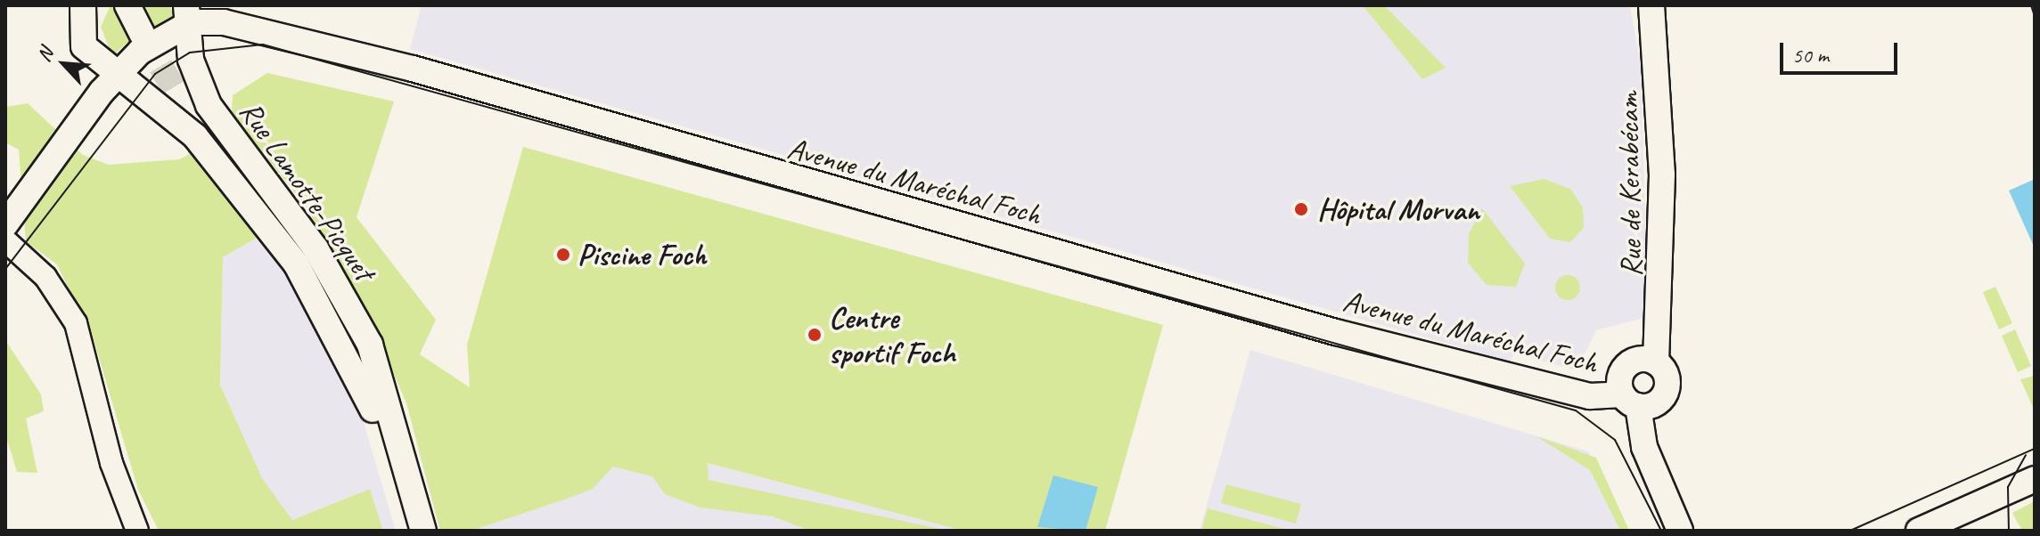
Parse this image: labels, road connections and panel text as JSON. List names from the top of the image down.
{
  "streets": {
    "main road": ["Avenue du Maréchal Foch", "Rue de Kerabécam", "Rue Lamotte-Picquet"]
  },
  "crossings": [
    ["Avenue du Maréchal Foch", "Rue de Kerabécam"],
    ["Avenue du Maréchal Foch", "Rue Lamotte-Picquet"]
  ],
  "places": ["Hôpital Morvan", "Piscine Foch", "Centre sportif Foch"],
  "scale_bar": "50 m",
  "north": "top left"
}
